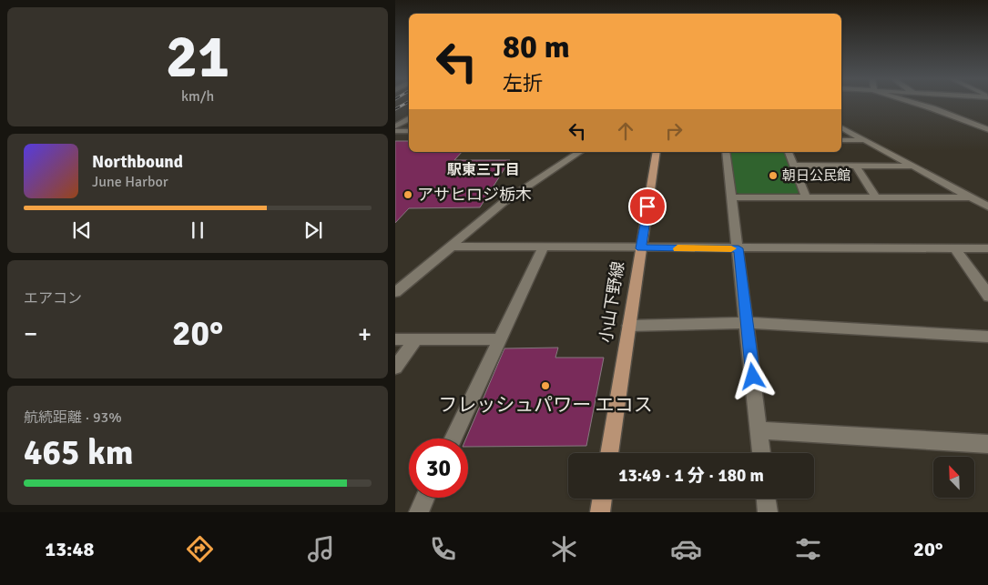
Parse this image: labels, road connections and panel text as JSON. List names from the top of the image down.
{
  "streets": {
    "main road": ["小山下野線"]
  },
  "districts": ["駅東三丁目"],
  "places": ["朝日公民館", "アサヒロジ栃木", "フレッシュパワー エコス"],
  "north": "top left",
  "page": {
    "tile": [
      ["21", "km/h"],
      "エアコン",
      ["航続距離 · 93%", "465 km"]
    ],
    "turn": ["80 m", "左折"],
    "song": ["Northbound", "June Harbor"],
    "heat": ["−", "20°", "+"],
    "limit": "30",
    "trip": "13:49 · 1 分 · 180 m",
    "tabs": ["13:48", "20°"]
  }
}
